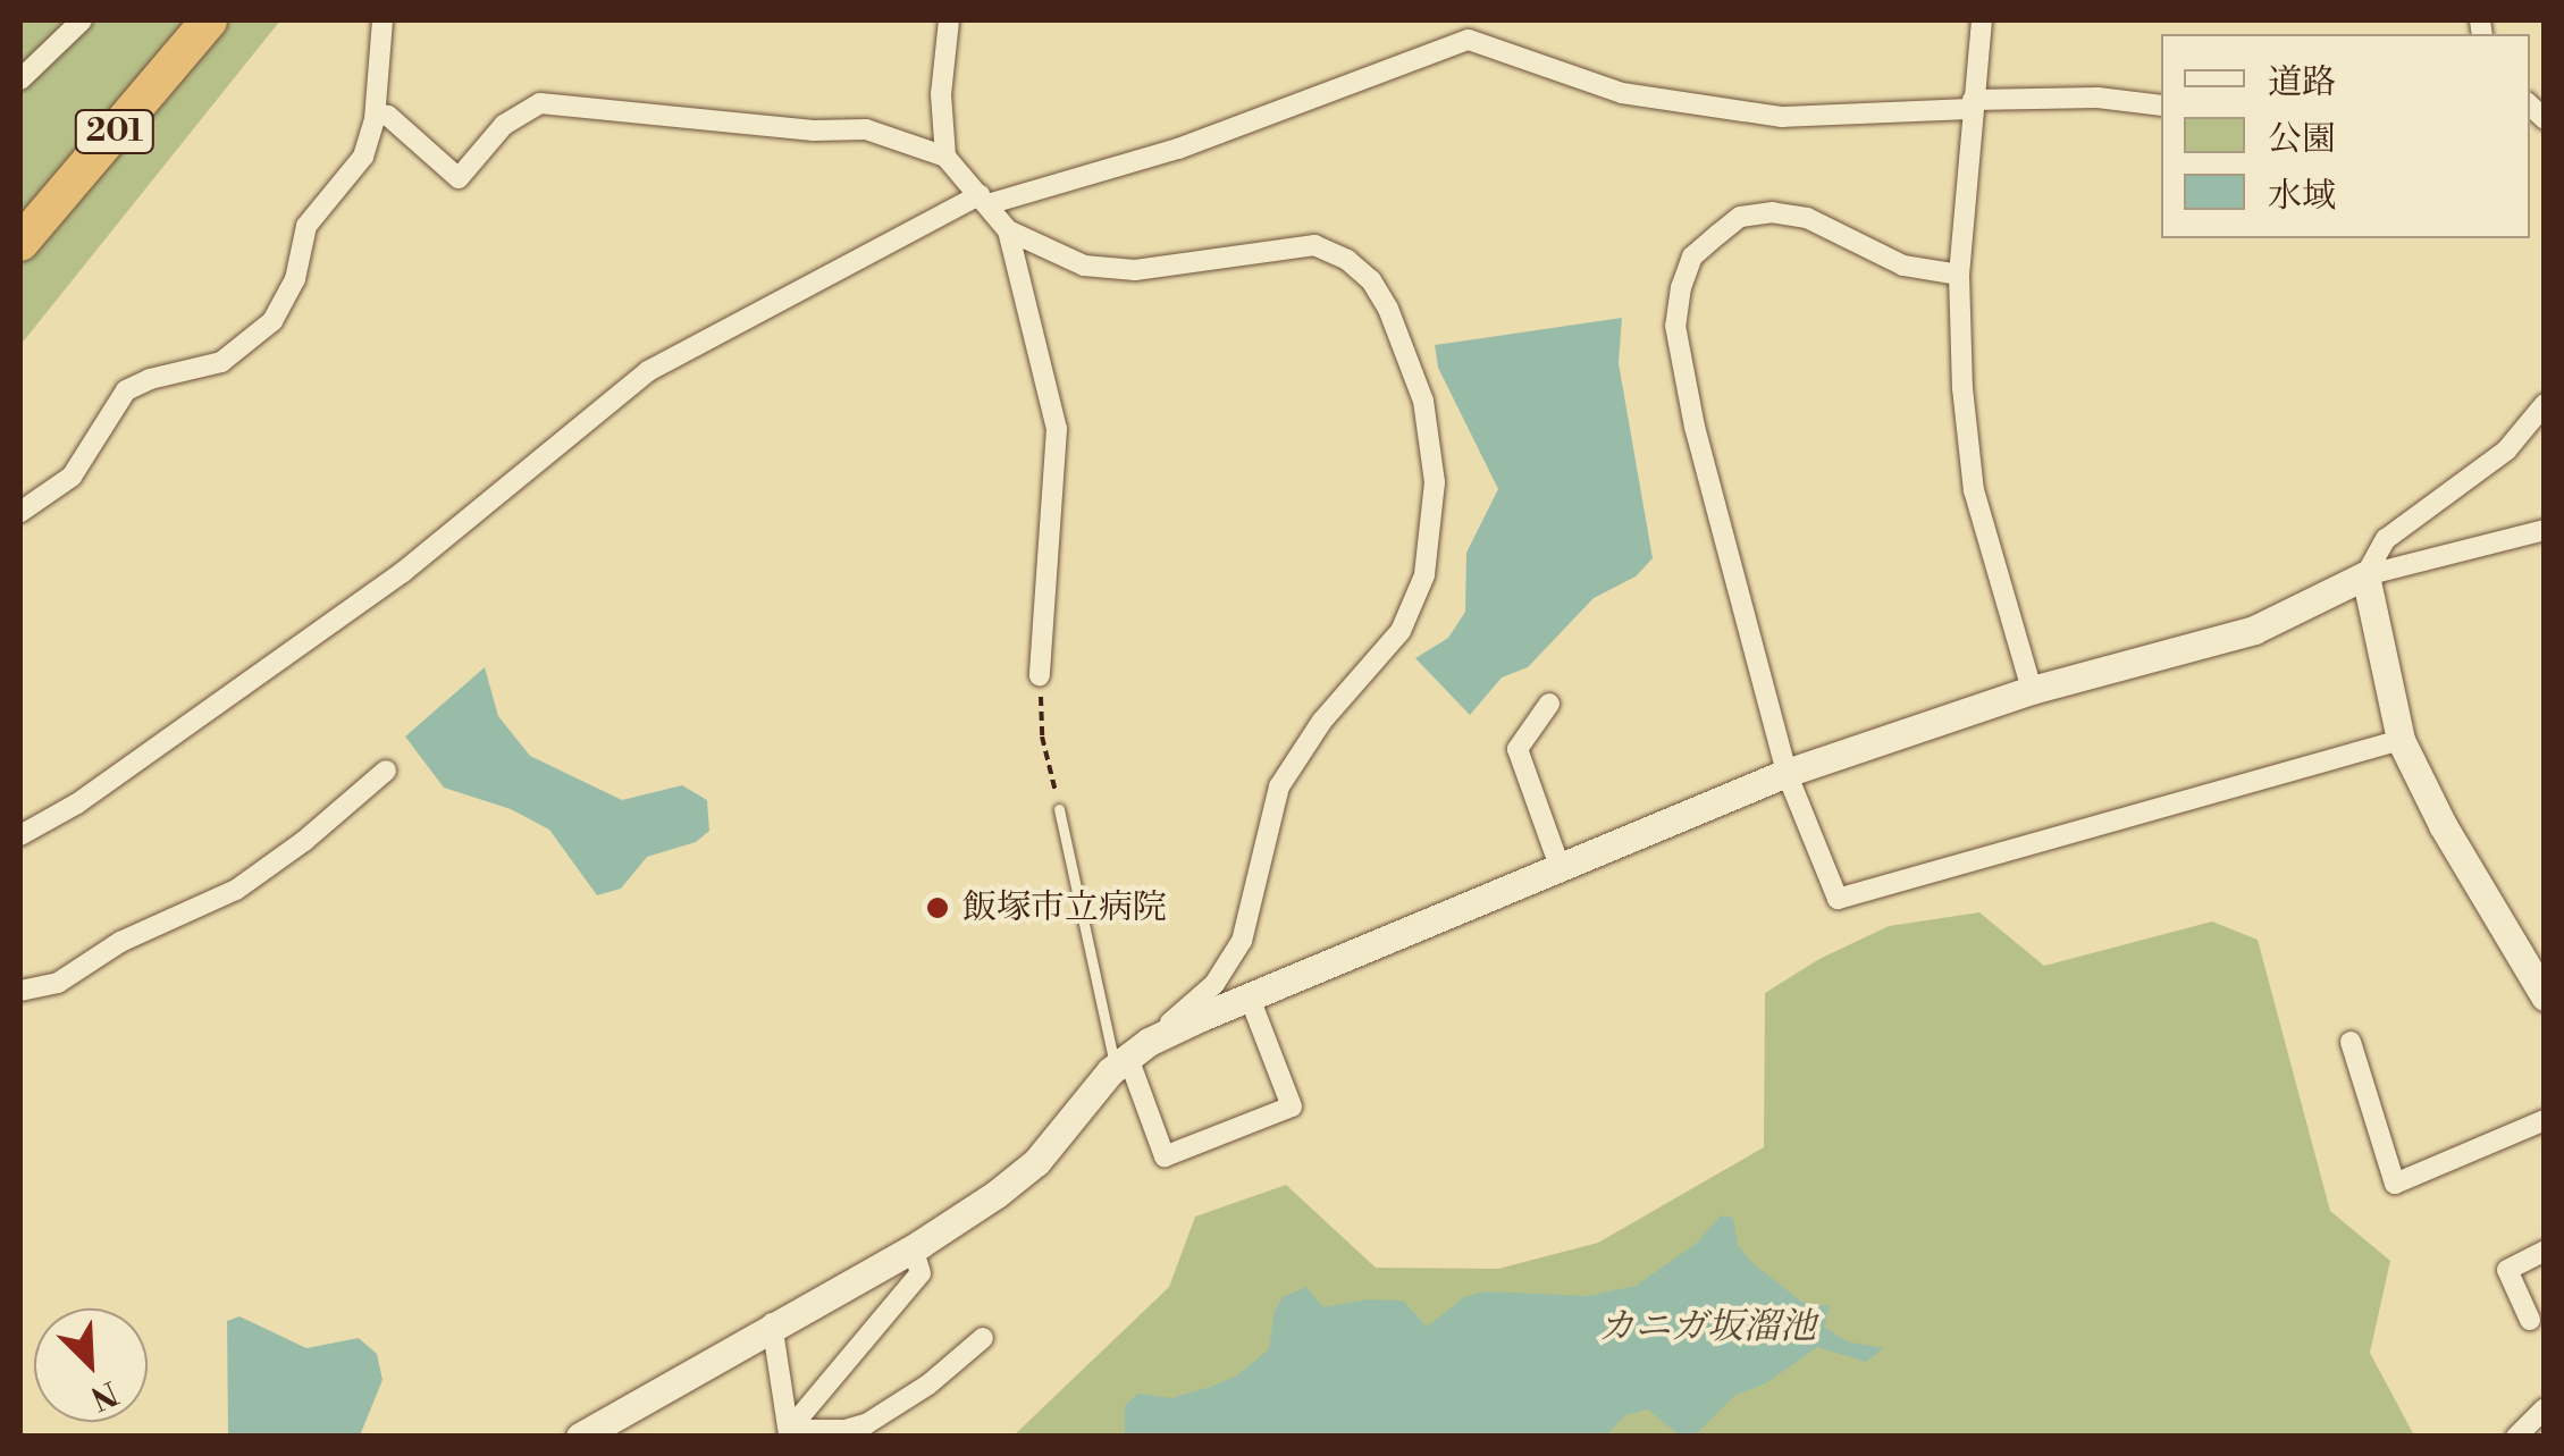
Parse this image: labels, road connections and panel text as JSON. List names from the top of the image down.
{
  "streets": {
    "highway": ["201"]
  },
  "water": ["カニガ坂溜池"],
  "places": ["飯塚市立病院"],
  "legend": ["道路", "公園", "水域"],
  "north": "bottom right"
}
